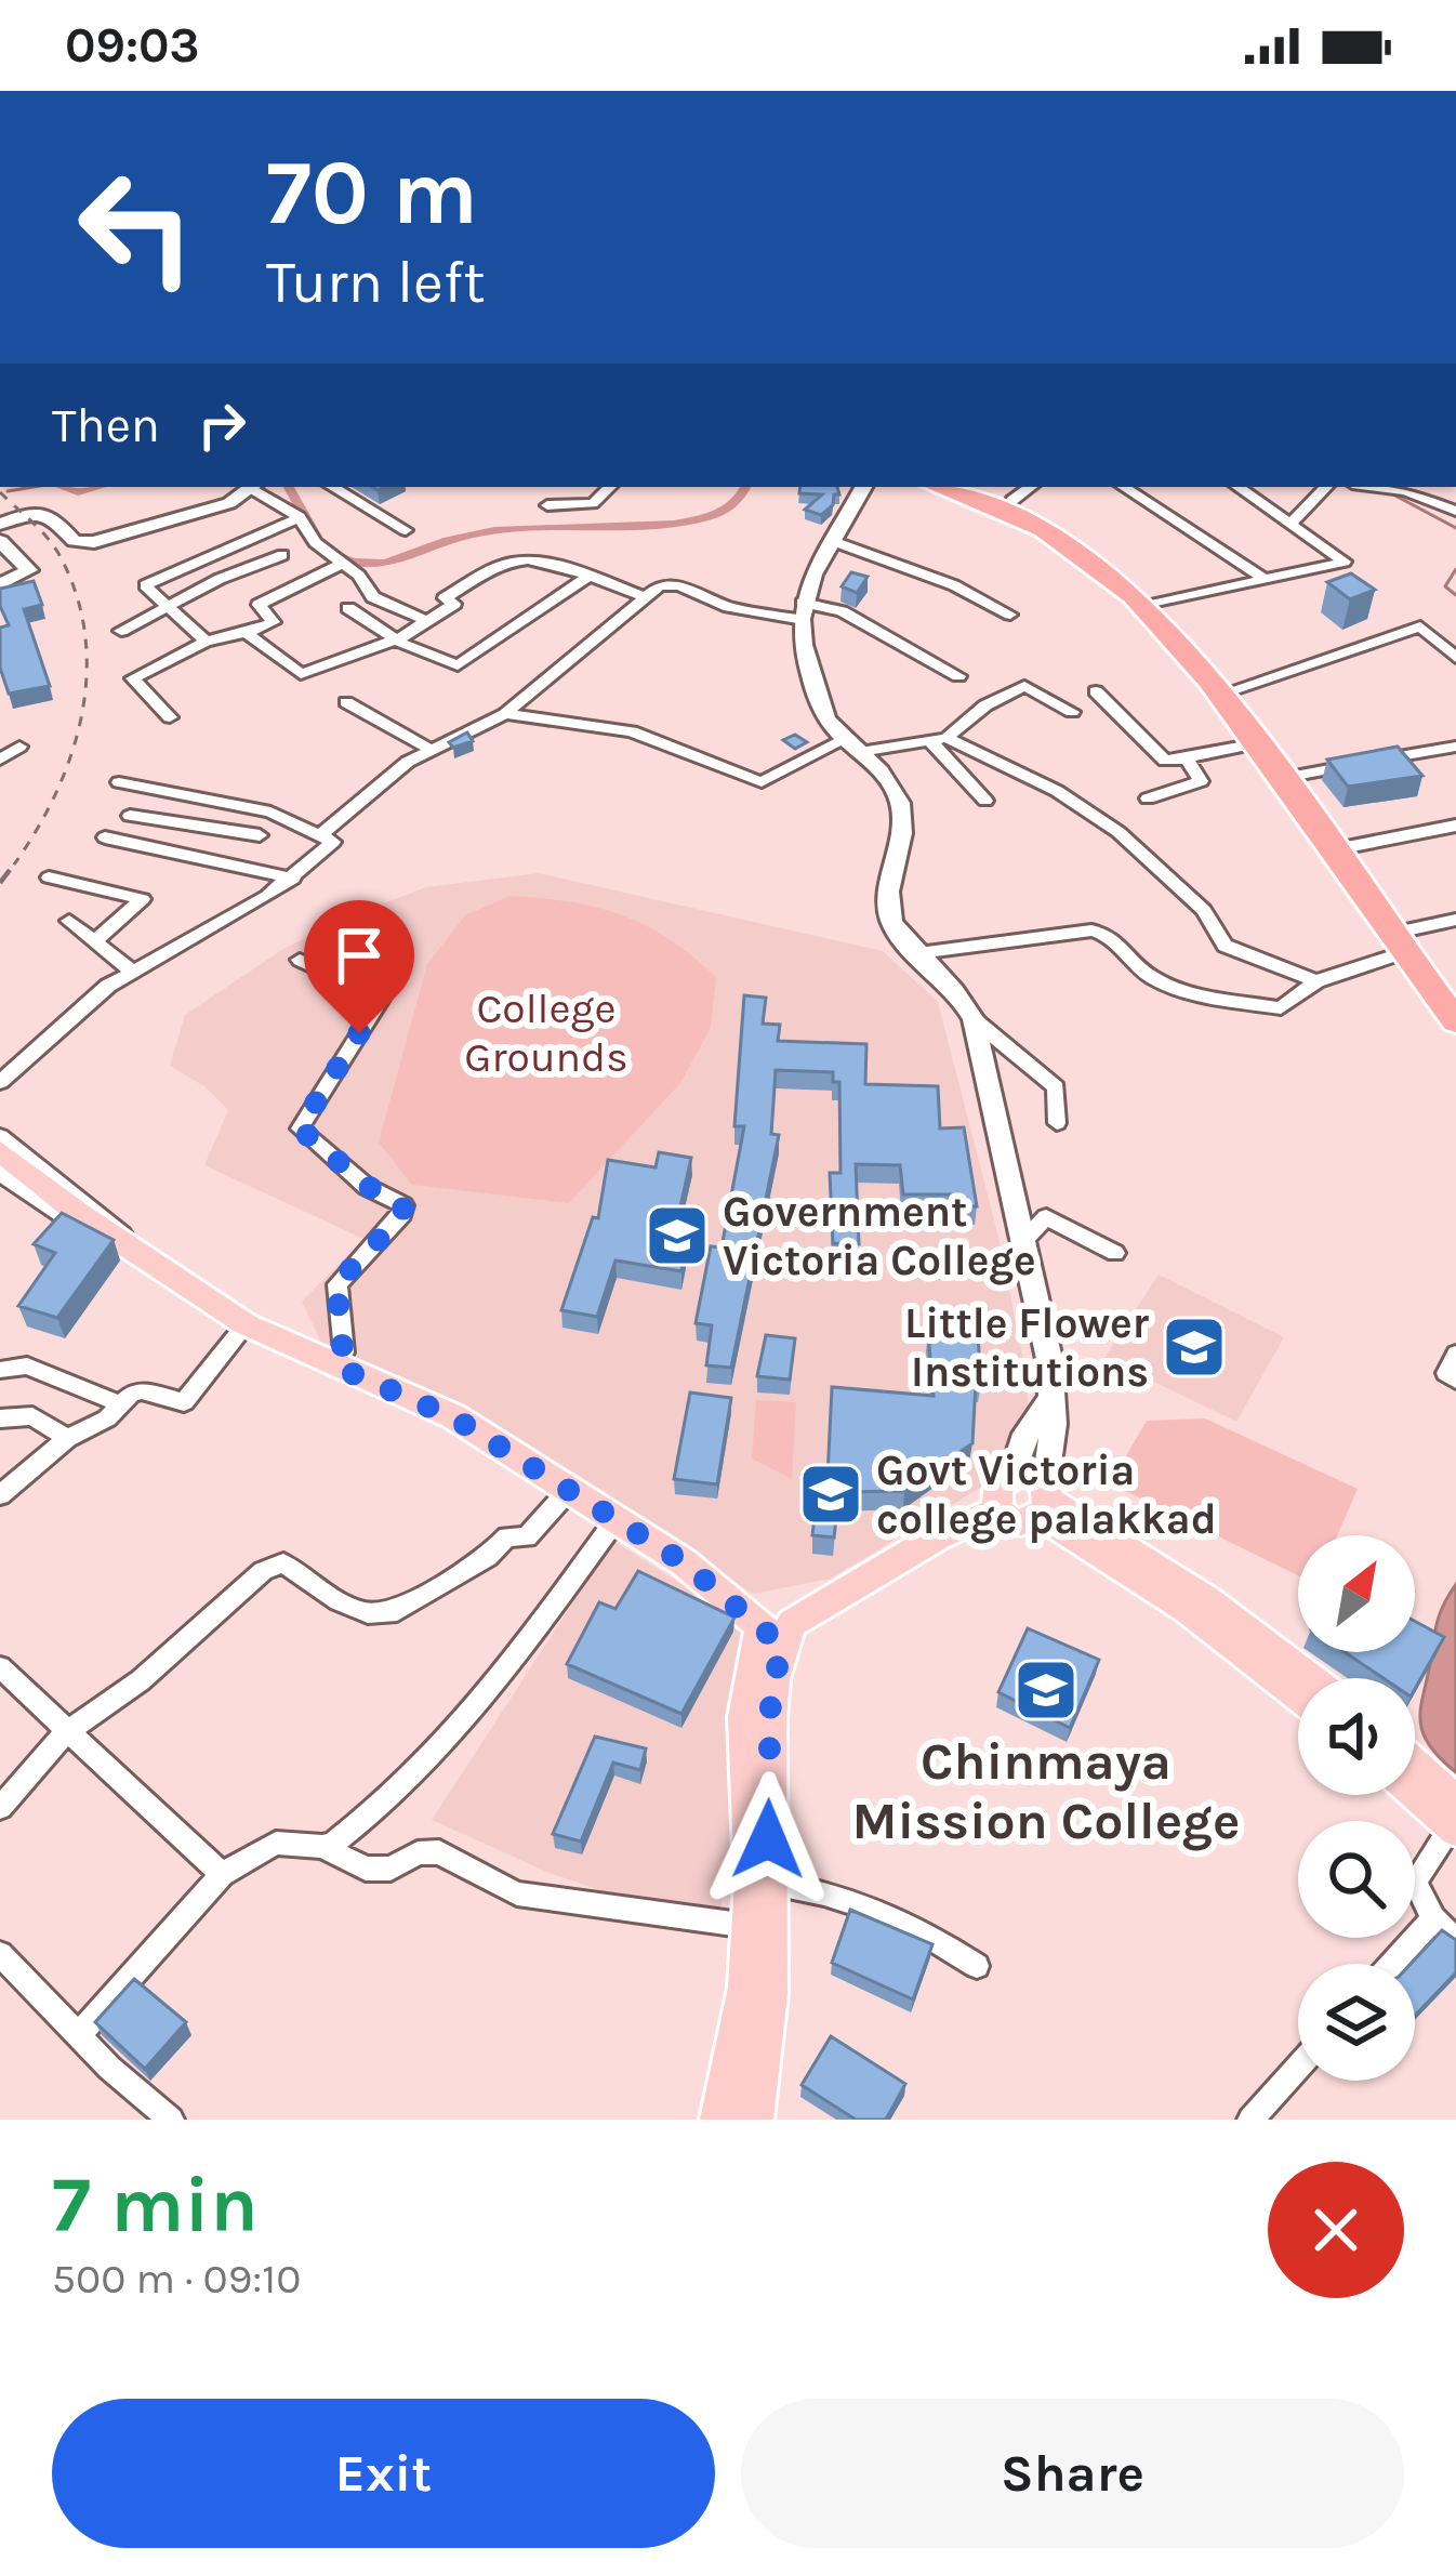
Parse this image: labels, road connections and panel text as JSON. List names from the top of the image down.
{
  "parks": ["College Grounds"],
  "places": {
    "school or university": [
      "Government Victoria College",
      "Little Flower Institutions",
      "Govt Victoria college palakkad",
      "Chinmaya Mission College"
    ]
  },
  "north": "top right",
  "page": {
    "status": "09:03",
    "turn": ["70 m", "Turn left"],
    "then": "Then",
    "heading": ["7 min", "500 m · 09:10"],
    "buttons": ["Exit", "Share"]
  }
}
